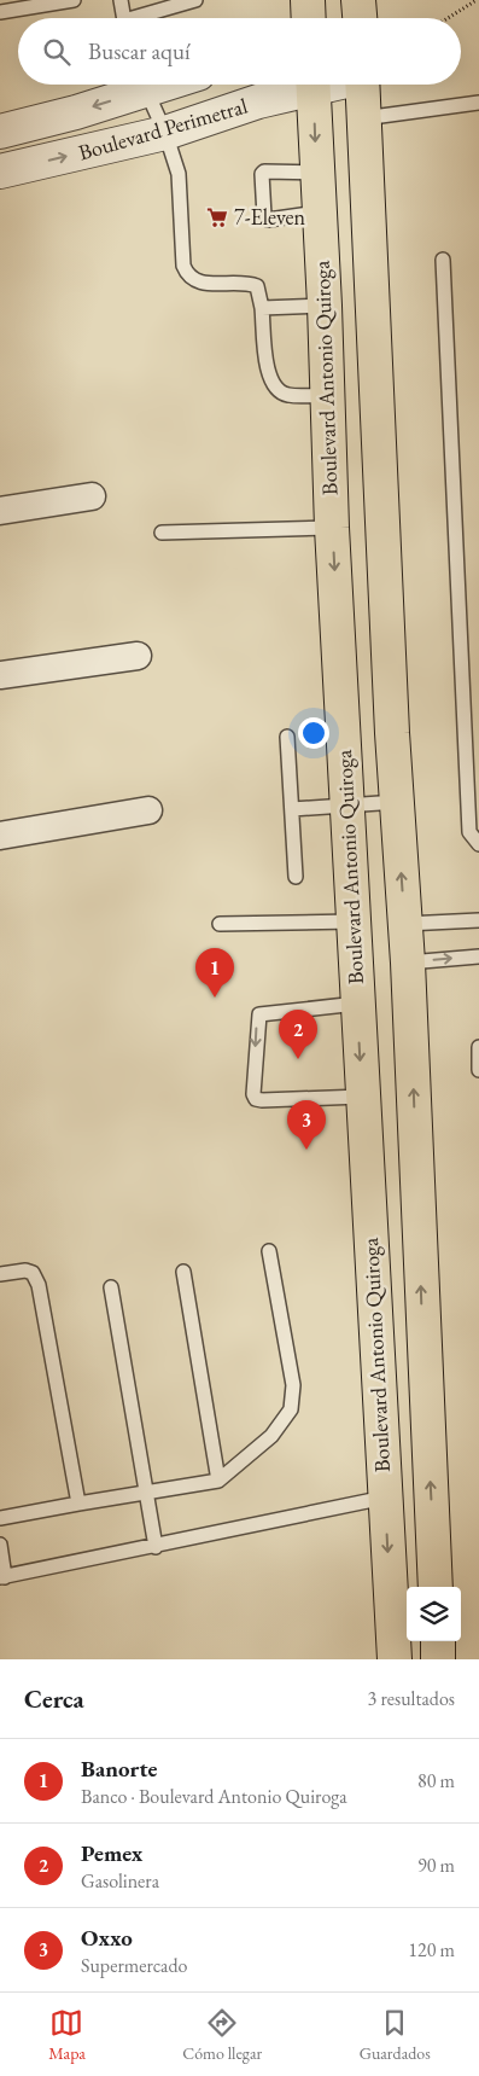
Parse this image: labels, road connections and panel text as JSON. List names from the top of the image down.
{
  "streets": {
    "main road": ["Boulevard Antonio Quiroga"],
    "street": ["Boulevard Perimetral"]
  },
  "places": {
    "supermarket": ["7-Eleven"]
  },
  "page": {
    "search": "Buscar aquí",
    "pins": ["1", "2", "3"],
    "heading": ["Cerca", "3 resultados"],
    "list": [
      {
        "mark": "1",
        "name": "Banorte",
        "note": "Banco · Boulevard Antonio Quiroga",
        "value": "80 m"
      },
      {
        "mark": "2",
        "name": "Pemex",
        "note": "Gasolinera",
        "value": "90 m"
      },
      {
        "mark": "3",
        "name": "Oxxo",
        "note": "Supermercado",
        "value": "120 m"
      }
    ],
    "nav": ["Mapa", "Cómo llegar", "Guardados"]
  }
}
